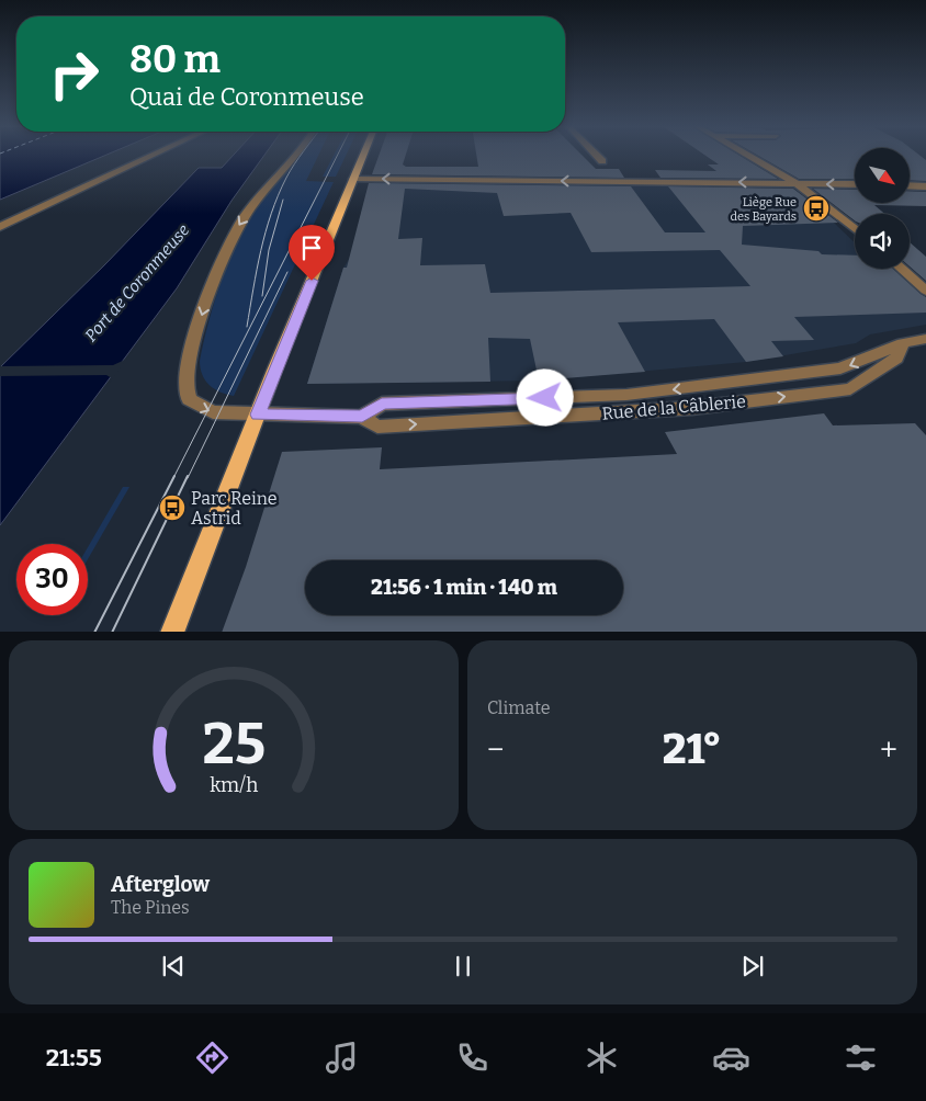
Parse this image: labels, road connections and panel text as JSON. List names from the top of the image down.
{
  "streets": {
    "street": ["Rue de la Câblerie"]
  },
  "water": ["Port de Coronmeuse"],
  "places": {
    "bus stop": ["Liège Rue des Bayards", "Parc Reine Astrid"]
  },
  "north": "bottom right",
  "page": {
    "turn": ["80 m", "Quai de Coronmeuse"],
    "limit": "30",
    "trip": "21:56 · 1 min · 140 m",
    "tile": "Climate",
    "heat": ["−", "21°", "+"],
    "song": ["Afterglow", "The Pines"],
    "tabs": "21:55",
    "gauge": ["25", "km/h"]
  }
}
